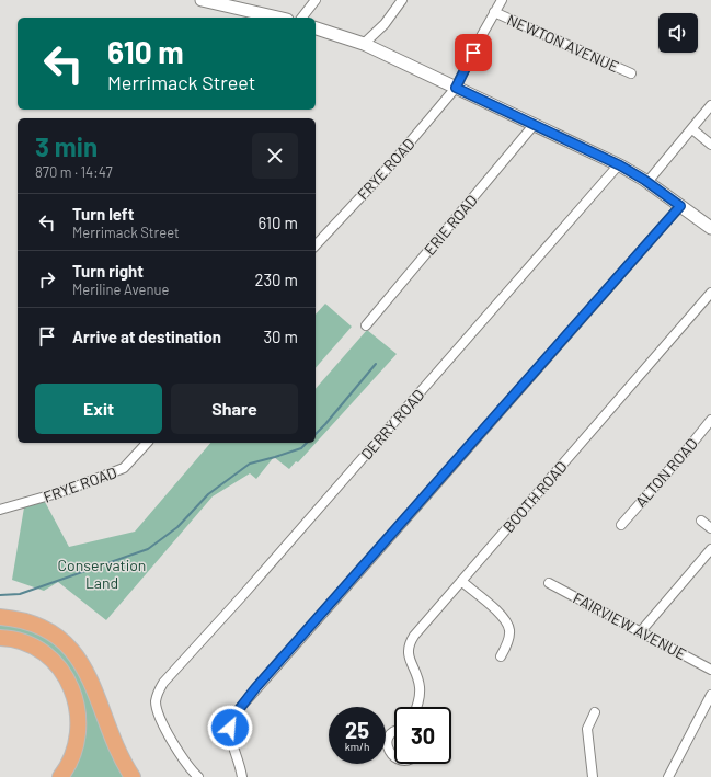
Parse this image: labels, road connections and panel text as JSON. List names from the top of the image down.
{
  "streets": {
    "street": [
      "NEWTON AVENUE",
      "FRYE ROAD",
      "ERIE ROAD",
      "DERRY ROAD",
      "ALTON ROAD",
      "BOOTH ROAD",
      "FAIRVIEW AVENUE"
    ]
  },
  "crossings": [
    ["NEWTON AVENUE", "FRYE ROAD"]
  ],
  "parks": ["Conservation Land"],
  "page": {
    "turn": ["610 m", "Merrimack Street"],
    "heading": ["3 min", "870 m · 14:47"],
    "list": [
      {
        "name": "Turn left",
        "note": "Merrimack Street",
        "value": "610 m"
      },
      {
        "name": "Turn right",
        "note": "Meriline Avenue",
        "value": "230 m"
      },
      {
        "name": "Arrive at destination",
        "value": "30 m"
      }
    ],
    "buttons": ["Exit", "Share"],
    "speed": "25 km/h",
    "limit": "30"
  }
}
